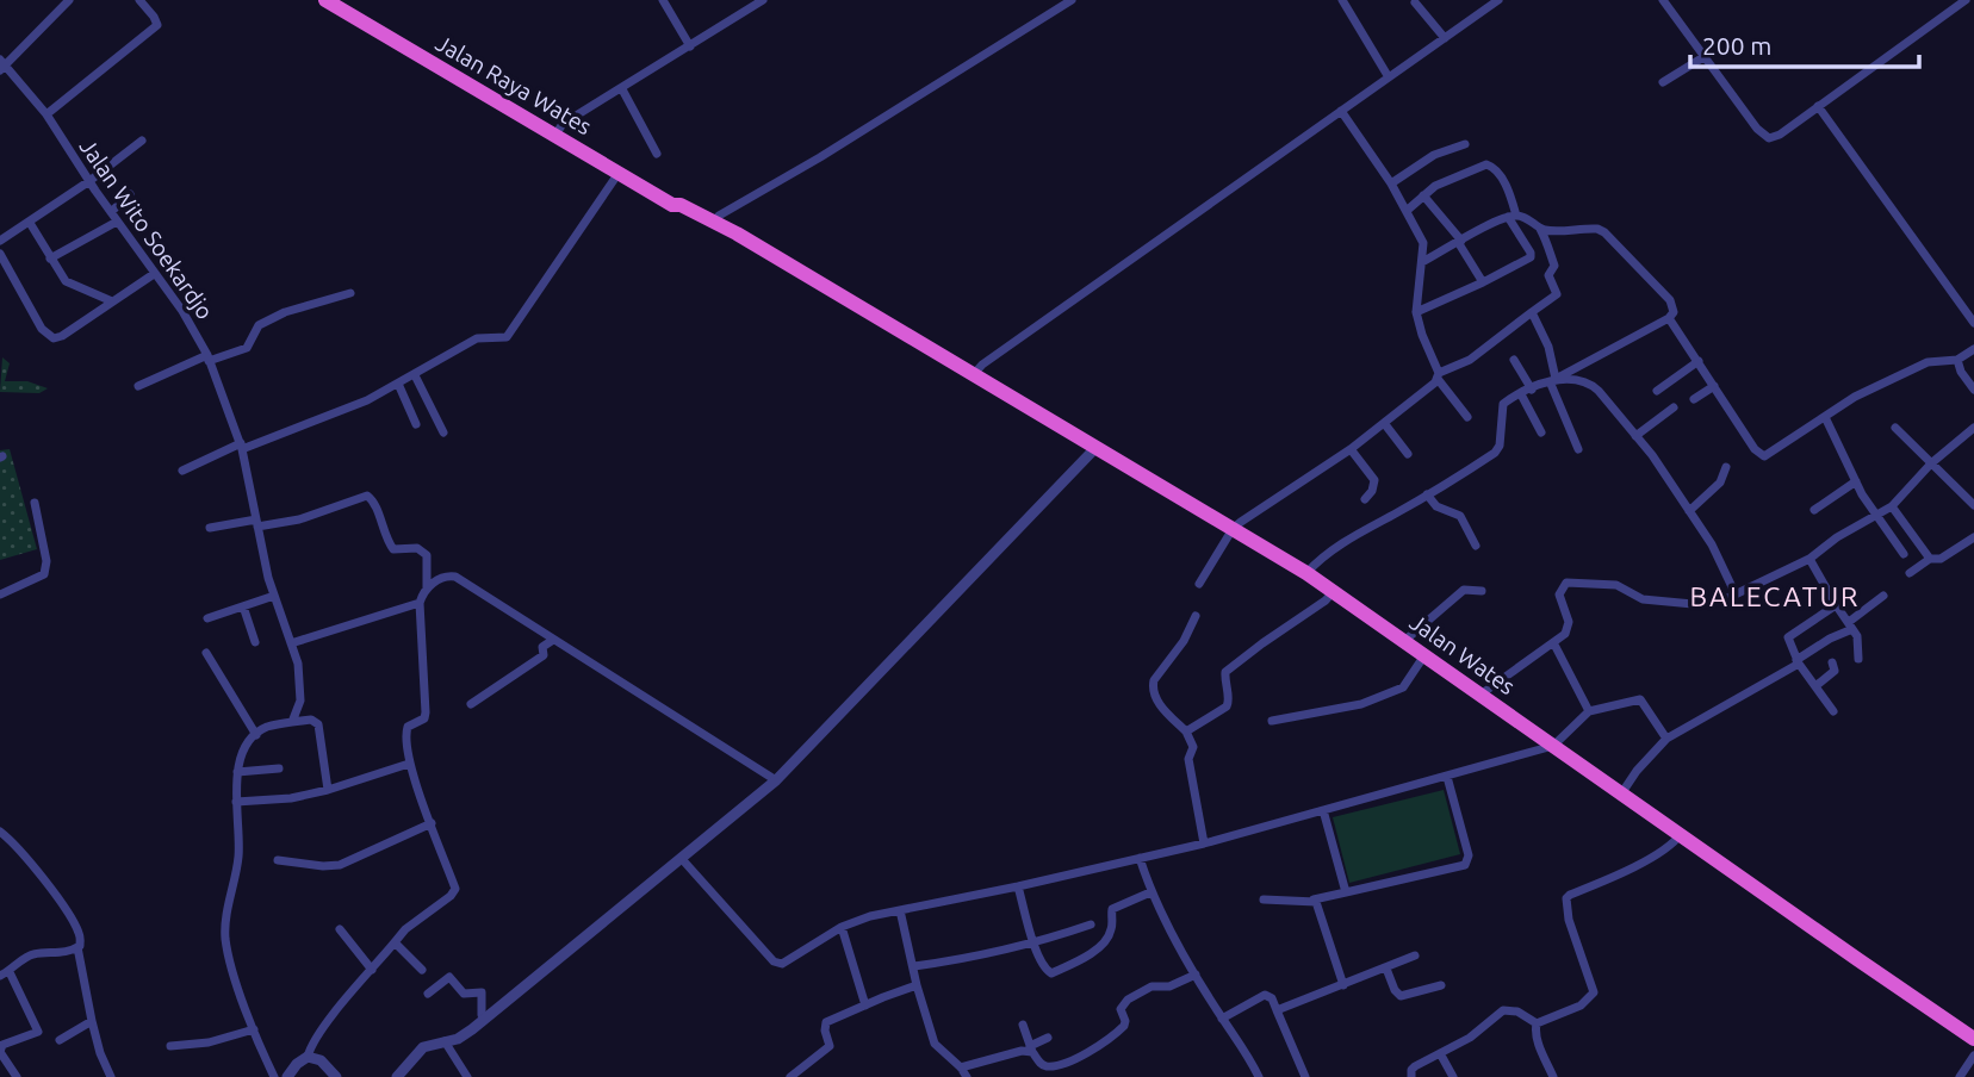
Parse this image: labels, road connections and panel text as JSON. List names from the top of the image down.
{
  "streets": {
    "highway": ["Jalan Raya Wates", "Jalan Wates"],
    "street": ["Jalan Wito Soekardjo"]
  },
  "crossings": [
    ["Jalan Raya Wates", "Jalan Wates"]
  ],
  "districts": ["BALECATUR"],
  "scale_bar": "200 m"
}
